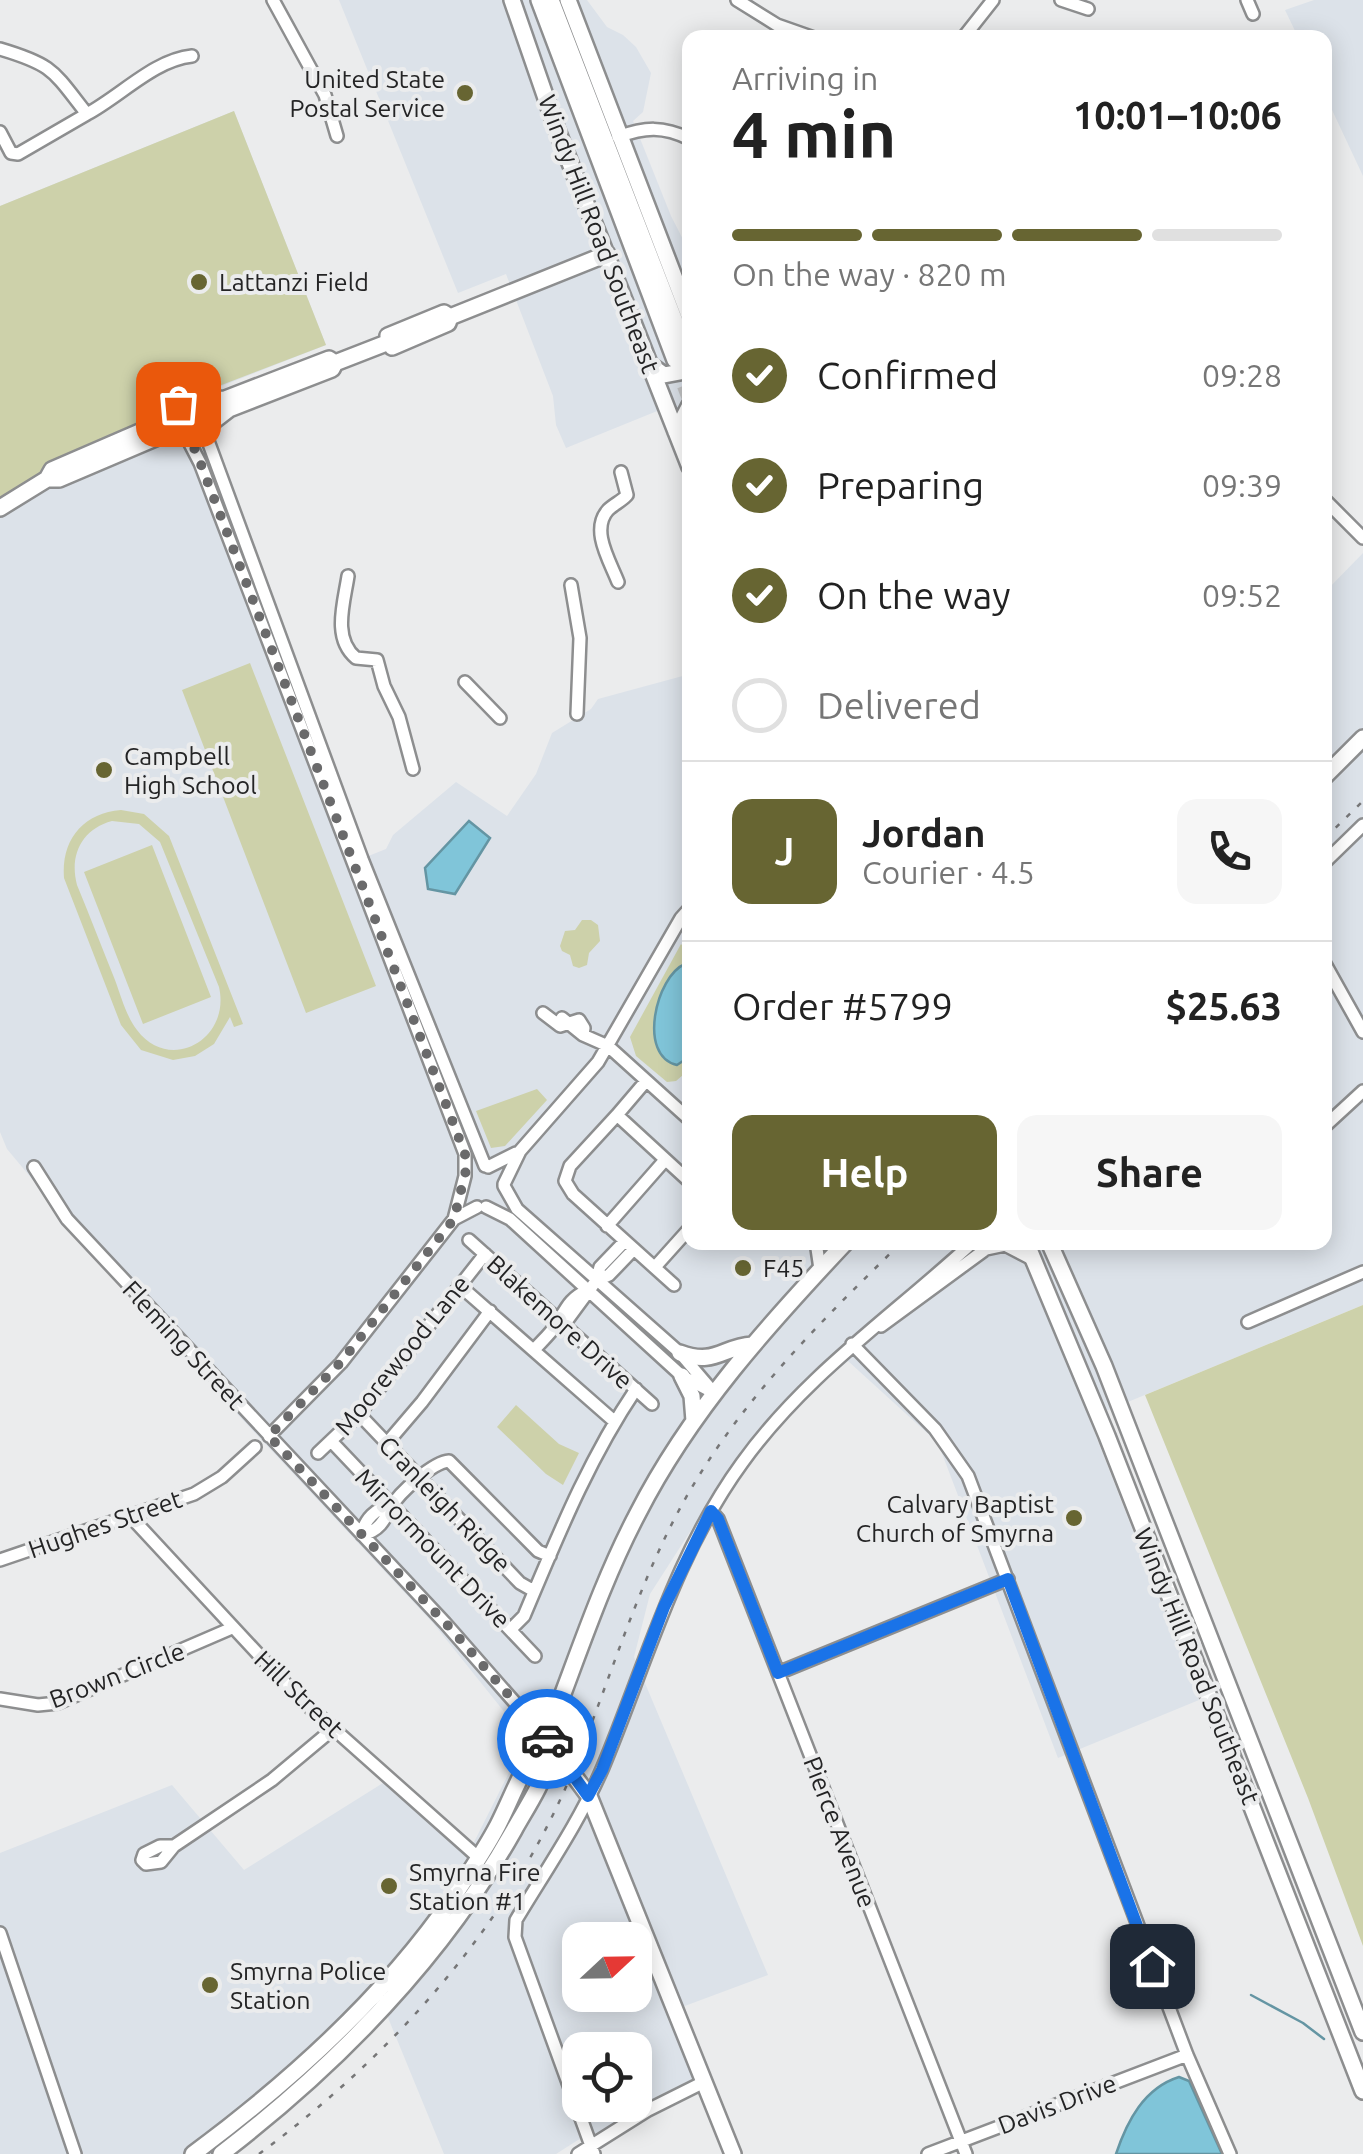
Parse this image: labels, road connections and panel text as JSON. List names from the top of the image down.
{
  "streets": {
    "main road": ["Windy Hill Road Southeast"],
    "street": [
      "Blakemore Drive",
      "Fleming Street",
      "Moorewood Lane",
      "Cranleigh Ridge",
      "Hughes Street",
      "Mirrormount Drive",
      "Brown Circle",
      "Hill Street",
      "Pierce Avenue",
      "Davis Drive"
    ]
  },
  "crossings": [
    ["Blakemore Drive", "Moorewood Lane"],
    ["Moorewood Lane", "Cranleigh Ridge"],
    ["Moorewood Lane", "Mirrormount Drive"],
    ["Hughes Street", "Hill Street"],
    ["Brown Circle", "Hill Street"],
    ["Pierce Avenue", "Davis Drive"]
  ],
  "places": [
    "United State Postal Service",
    "Lattanzi Field",
    "Campbell High School",
    "F45",
    "Calvary Baptist Church of Smyrna",
    "Smyrna Fire Station #1",
    "Smyrna Police Station"
  ],
  "north": "right",
  "page": {
    "heading": ["4 min", "Arriving in", "10:01–10:06"],
    "panel": [
      "Jordan",
      "Courier · 4.5",
      "Order #5799",
      "$25.63"
    ],
    "bar": "On the way · 820 m",
    "list": [
      ["Confirmed", "09:28"],
      ["Preparing", "09:39"],
      ["On the way", "09:52"],
      "Delivered"
    ],
    "round": "J",
    "buttons": ["Help", "Share"]
  }
}
